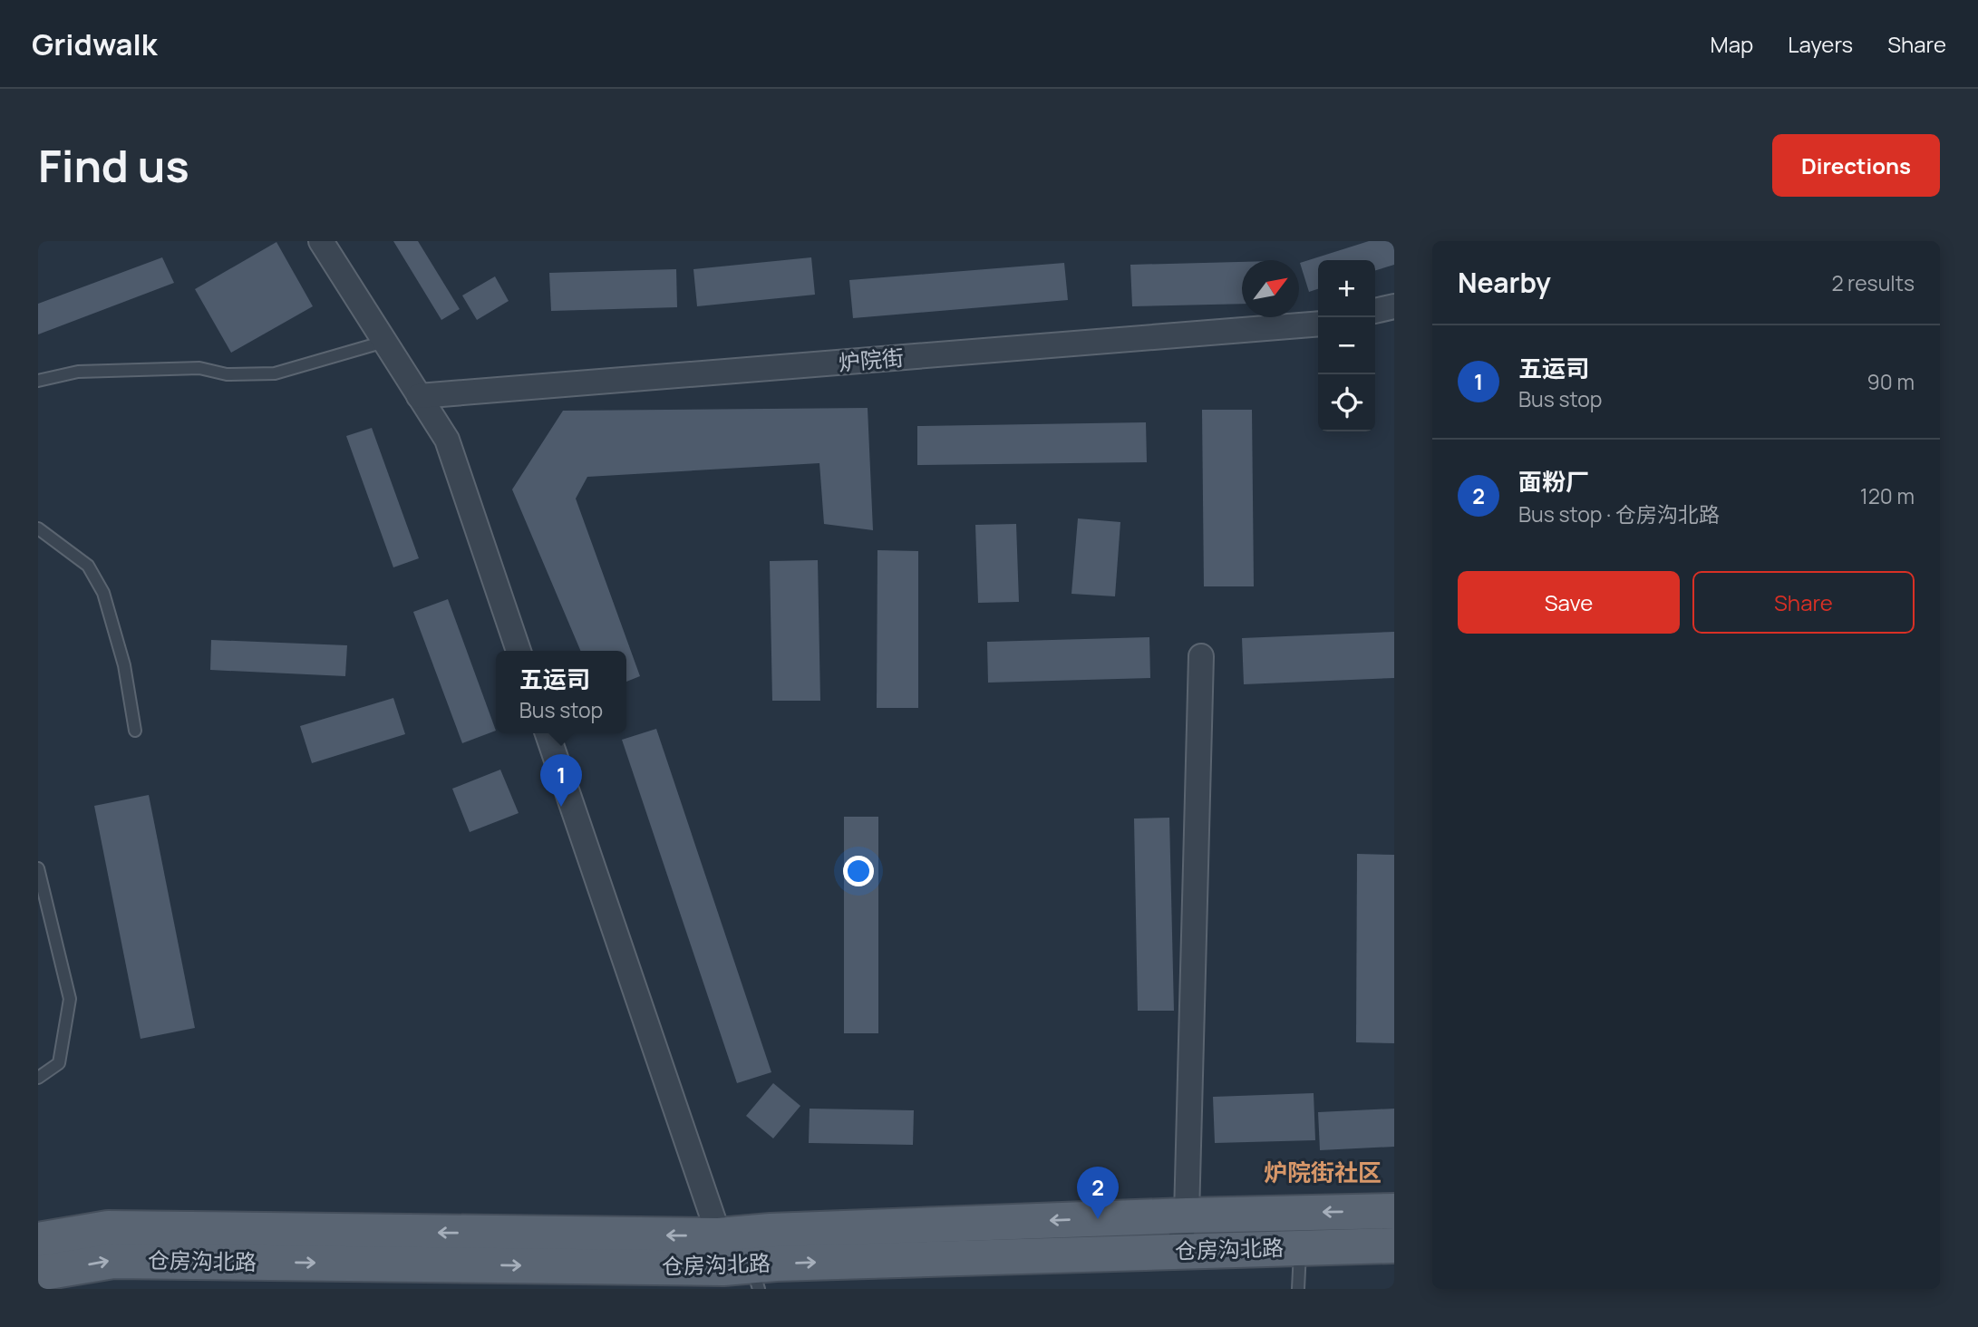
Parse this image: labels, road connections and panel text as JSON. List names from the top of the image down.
{
  "streets": {
    "main road": ["仓房沟北路"],
    "street": ["炉院街"]
  },
  "districts": ["炉院街社区"],
  "north": "top right",
  "page": {
    "header": "Gridwalk",
    "nav": ["Map", "Layers", "Share"],
    "buttons": [
      "Directions",
      ["Save", "Share"]
    ],
    "title": "Find us",
    "heading": ["Nearby", "2 results"],
    "map_buttons": ["+", "−"],
    "list": [
      {
        "mark": "1",
        "name": "五运司",
        "note": "Bus stop",
        "value": "90 m"
      },
      {
        "mark": "2",
        "name": "面粉厂",
        "note": "Bus stop · 仓房沟北路",
        "value": "120 m"
      }
    ],
    "popup": ["五运司", "Bus stop"],
    "pins": ["1", "2"]
  }
}
